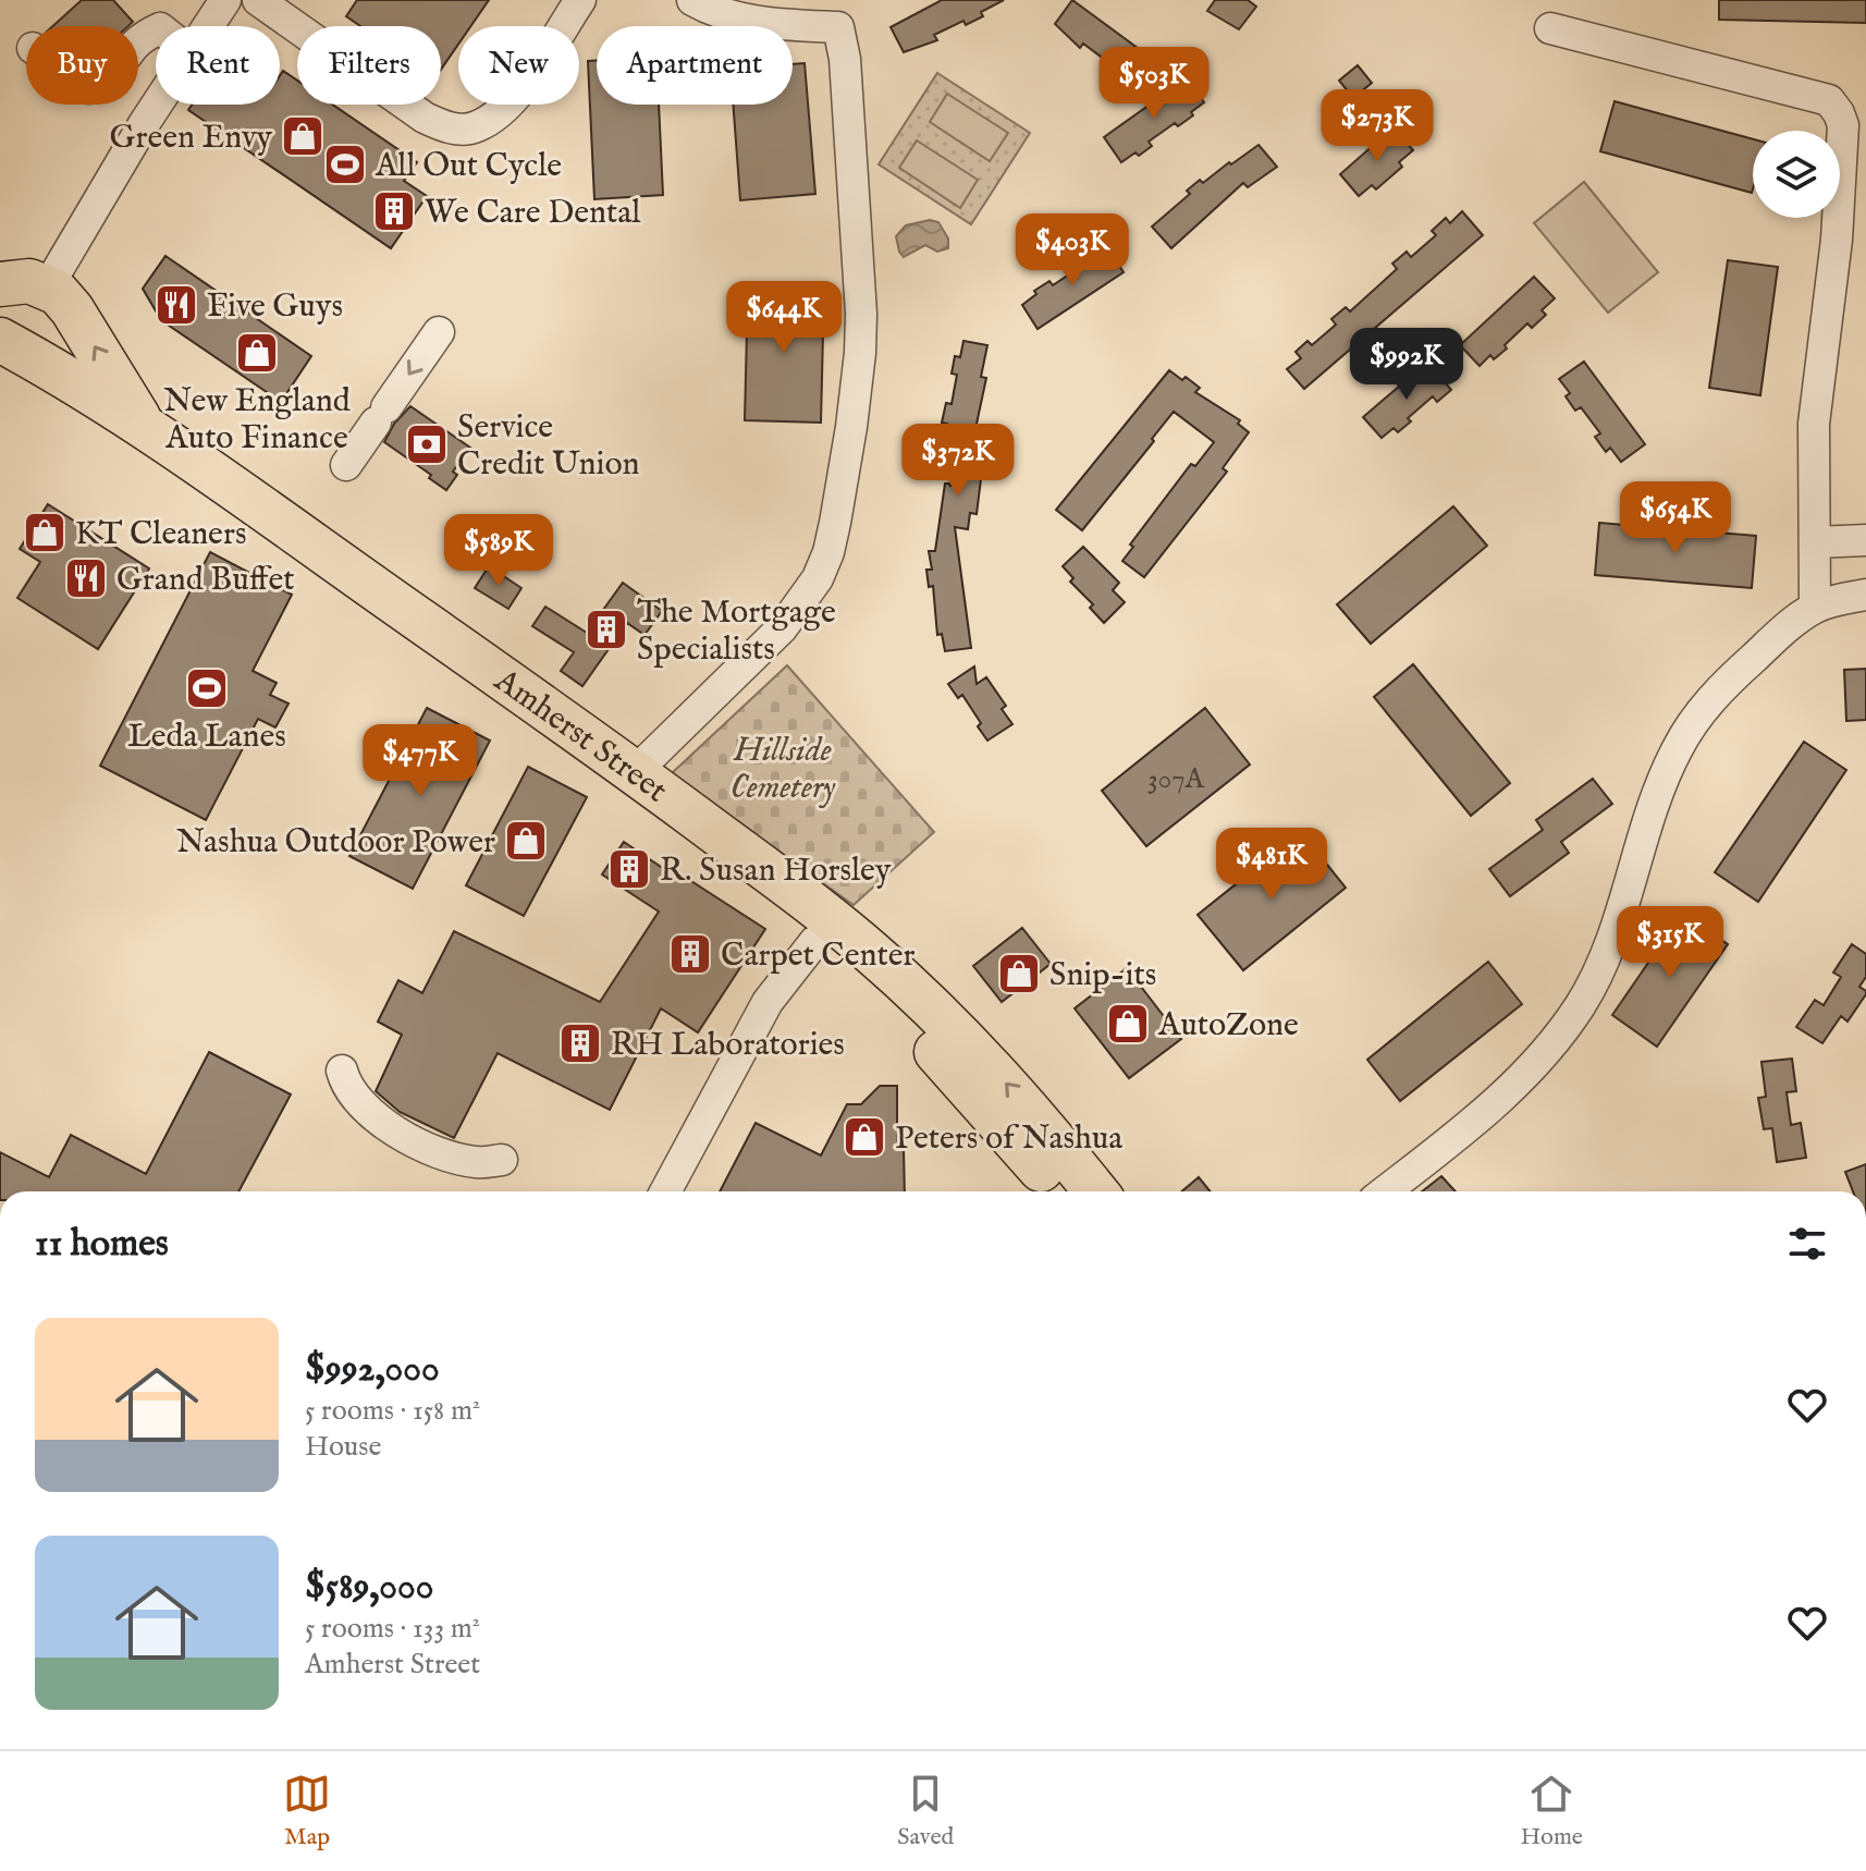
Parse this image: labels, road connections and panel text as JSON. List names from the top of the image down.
{
  "streets": {
    "highway": ["Amherst Street"]
  },
  "parks": ["Hillside Cemetery"],
  "places": {
    "shop": [
      "Green Envy",
      "New England Auto Finance",
      "KT Cleaners",
      "Nashua Outdoor Power",
      "Snip-its",
      "AutoZone",
      "Peters of Nashua"
    ],
    "sports": ["All Out Cycle", "Leda Lanes"],
    "building": [
      "We Care Dental",
      "The Mortgage Specialists",
      "R. Susan Horsley",
      "Carpet Center",
      "RH Laboratories"
    ],
    "restaurant": ["Five Guys", "Grand Buffet"],
    "bank": ["Service Credit Union"]
  },
  "house_numbers": ["307A"],
  "page": {
    "chip": [
      "Buy",
      "Rent",
      "Filters",
      "New",
      "Apartment"
    ],
    "price": [
      "$503K",
      "$273K",
      "$403K",
      "$644K",
      "$992K",
      "$372K",
      "$654K",
      "$589K",
      "$477K",
      "$481K",
      "$315K"
    ],
    "heading": "11 homes",
    "list": [
      {
        "name": "$992,000",
        "note": "5 rooms · 158 m² · House"
      },
      {
        "name": "$589,000",
        "note": "5 rooms · 133 m² · Amherst Street"
      }
    ],
    "tabs": ["Map", "Saved", "Home"]
  }
}
